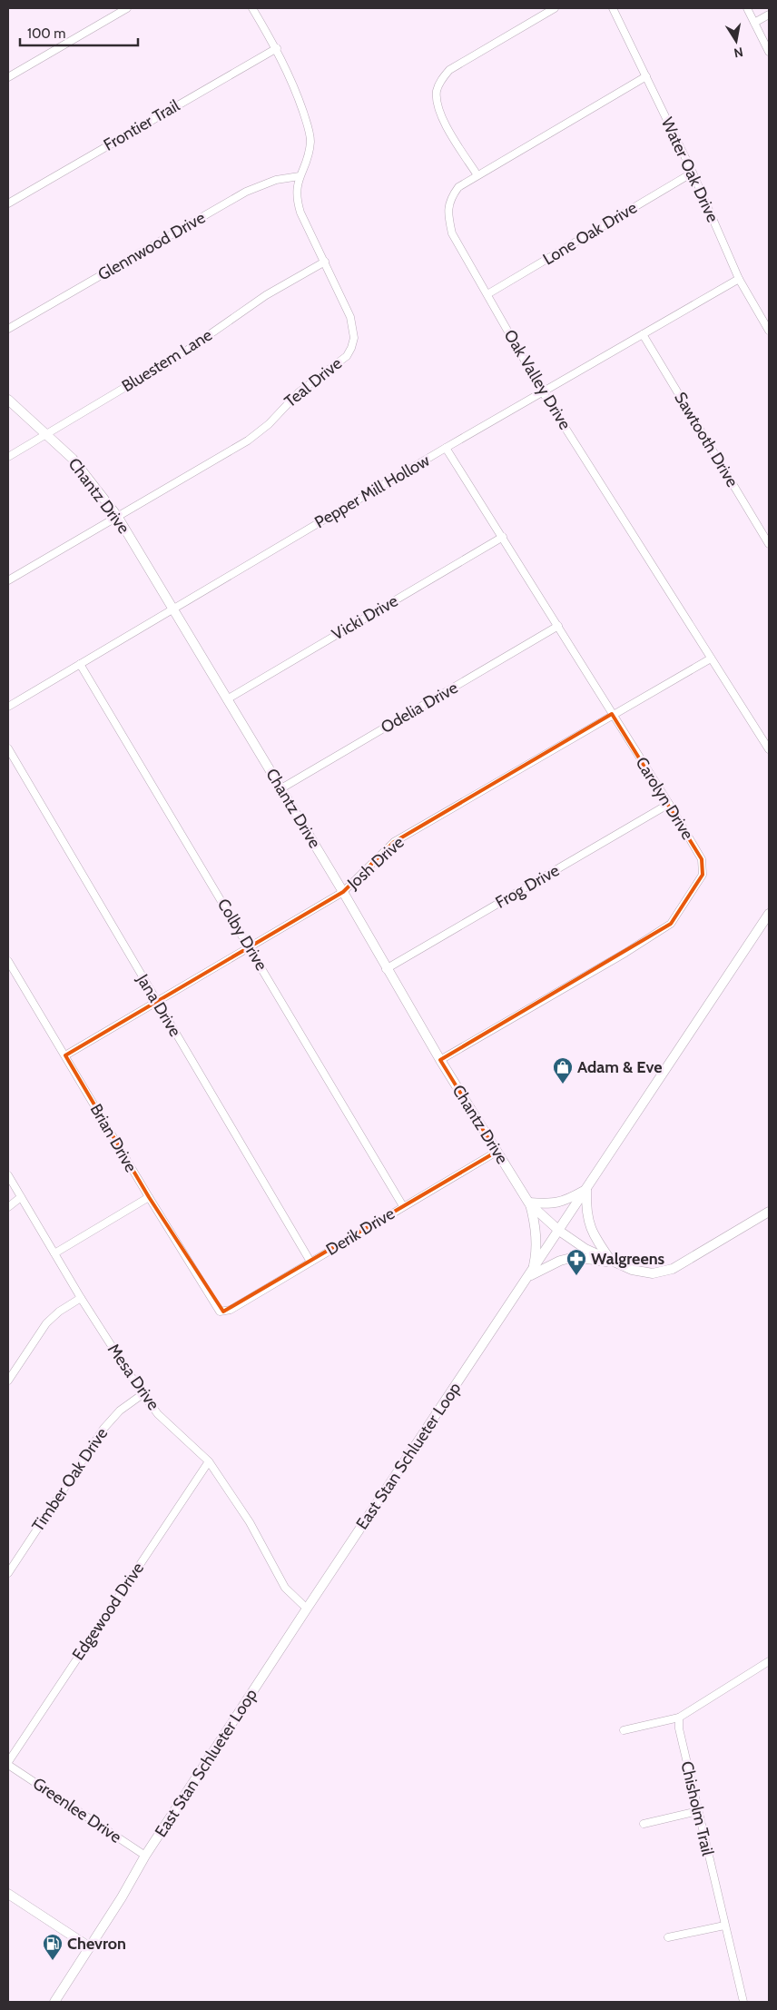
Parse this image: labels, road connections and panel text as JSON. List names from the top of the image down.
{
  "streets": {
    "main road": ["Chantz Drive", "East Stan Schlueter Loop"],
    "street": [
      "Frontier Trail",
      "Water Oak Drive",
      "Lone Oak Drive",
      "Glennwood Drive",
      "Bluestem Lane",
      "Oak Valley Drive",
      "Teal Drive",
      "Sawtooth Drive",
      "Pepper Mill Hollow",
      "Vicki Drive",
      "Odelia Drive",
      "Carolyn Drive",
      "Josh Drive",
      "Frog Drive",
      "Colby Drive",
      "Jana Drive",
      "Brian Drive",
      "Derik Drive",
      "Mesa Drive",
      "Timber Oak Drive",
      "Edgewood Drive",
      "Chisholm Trail",
      "Greenlee Drive"
    ]
  },
  "crossings": [
    ["Frontier Trail", "Teal Drive"],
    ["Water Oak Drive", "Lone Oak Drive"],
    ["Water Oak Drive", "Oak Valley Drive"],
    ["Water Oak Drive", "Pepper Mill Hollow"],
    ["Lone Oak Drive", "Oak Valley Drive"],
    ["Glennwood Drive", "Teal Drive"],
    ["Bluestem Lane", "Teal Drive"],
    ["Bluestem Lane", "Chantz Drive"],
    ["Oak Valley Drive", "Pepper Mill Hollow"],
    ["Oak Valley Drive", "Josh Drive"],
    ["Teal Drive", "Chantz Drive"],
    ["Sawtooth Drive", "Pepper Mill Hollow"],
    ["Pepper Mill Hollow", "Chantz Drive"],
    ["Pepper Mill Hollow", "Carolyn Drive"],
    ["Pepper Mill Hollow", "Colby Drive"],
    ["Chantz Drive", "Vicki Drive"],
    ["Chantz Drive", "Odelia Drive"],
    ["Chantz Drive", "Carolyn Drive"],
    ["Chantz Drive", "Josh Drive"],
    ["Chantz Drive", "Frog Drive"],
    ["Chantz Drive", "Derik Drive"],
    ["Chantz Drive", "East Stan Schlueter Loop"],
    ["Vicki Drive", "Carolyn Drive"],
    ["Odelia Drive", "Carolyn Drive"],
    ["Carolyn Drive", "Josh Drive"],
    ["Carolyn Drive", "Frog Drive"],
    ["Josh Drive", "Colby Drive"],
    ["Josh Drive", "Jana Drive"],
    ["Josh Drive", "Brian Drive"],
    ["Colby Drive", "Derik Drive"],
    ["Jana Drive", "Derik Drive"],
    ["Brian Drive", "Derik Drive"],
    ["Mesa Drive", "East Stan Schlueter Loop"],
    ["Mesa Drive", "Timber Oak Drive"],
    ["Mesa Drive", "Edgewood Drive"],
    ["East Stan Schlueter Loop", "Greenlee Drive"],
    ["Edgewood Drive", "Greenlee Drive"]
  ],
  "places": {
    "shop": ["Adam & Eve"],
    "pharmacy": ["Walgreens"],
    "fuel station": ["Chevron"]
  },
  "scale_bar": "100 m",
  "north": "bottom"
}
